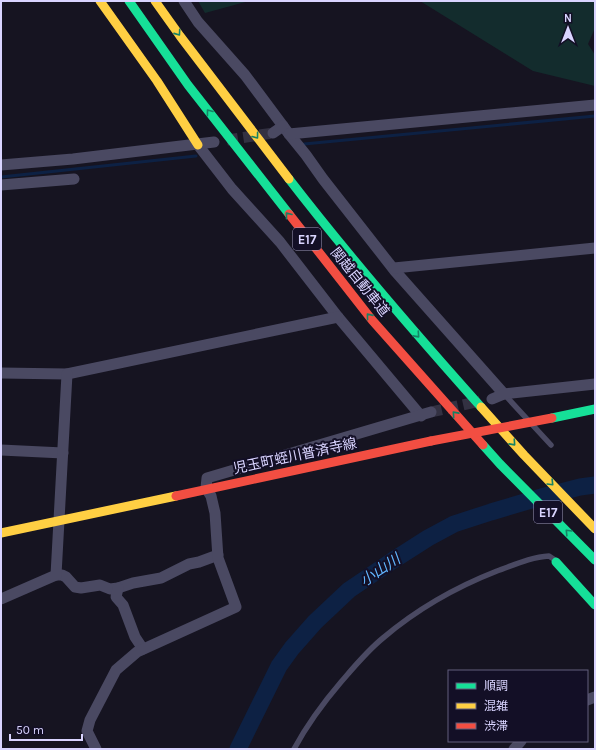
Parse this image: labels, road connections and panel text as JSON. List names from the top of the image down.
{
  "streets": {
    "main road": ["E17", "関越自動車道", "児玉町蛭川普済寺線"]
  },
  "water": ["小山川"],
  "legend": ["順調", "混雑", "渋滞"],
  "scale_bar": "50 m",
  "north": "top"
}
